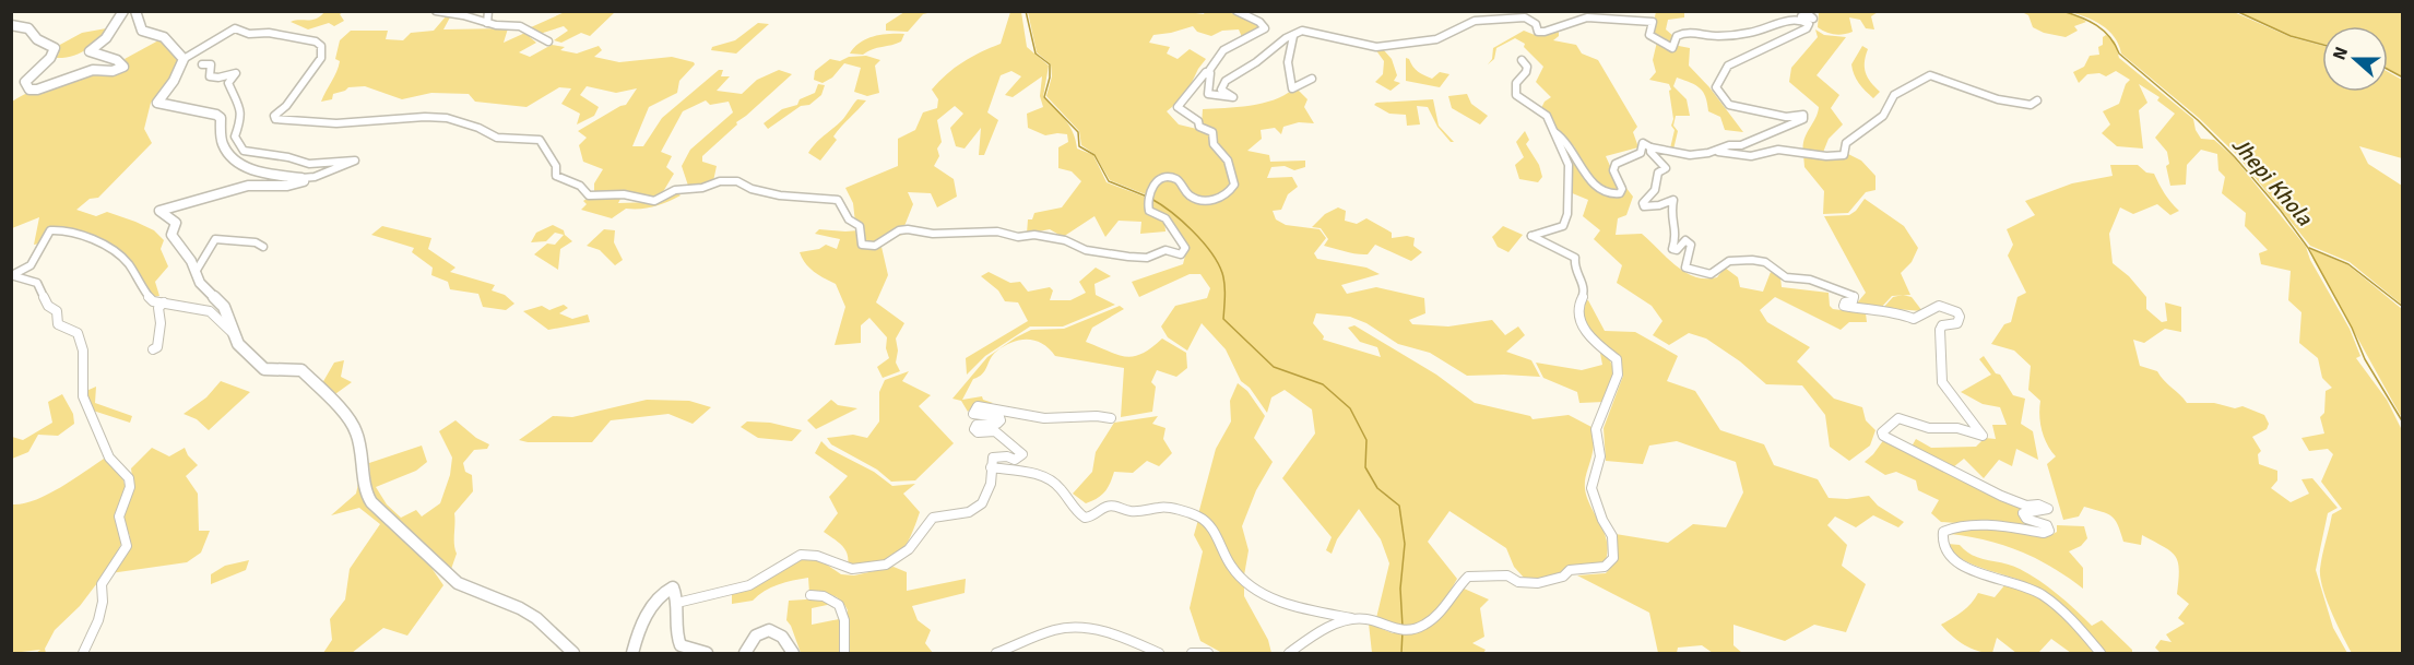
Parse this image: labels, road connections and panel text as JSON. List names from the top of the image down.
{
  "water": ["Jhepi Khola"],
  "north": "left"
}
